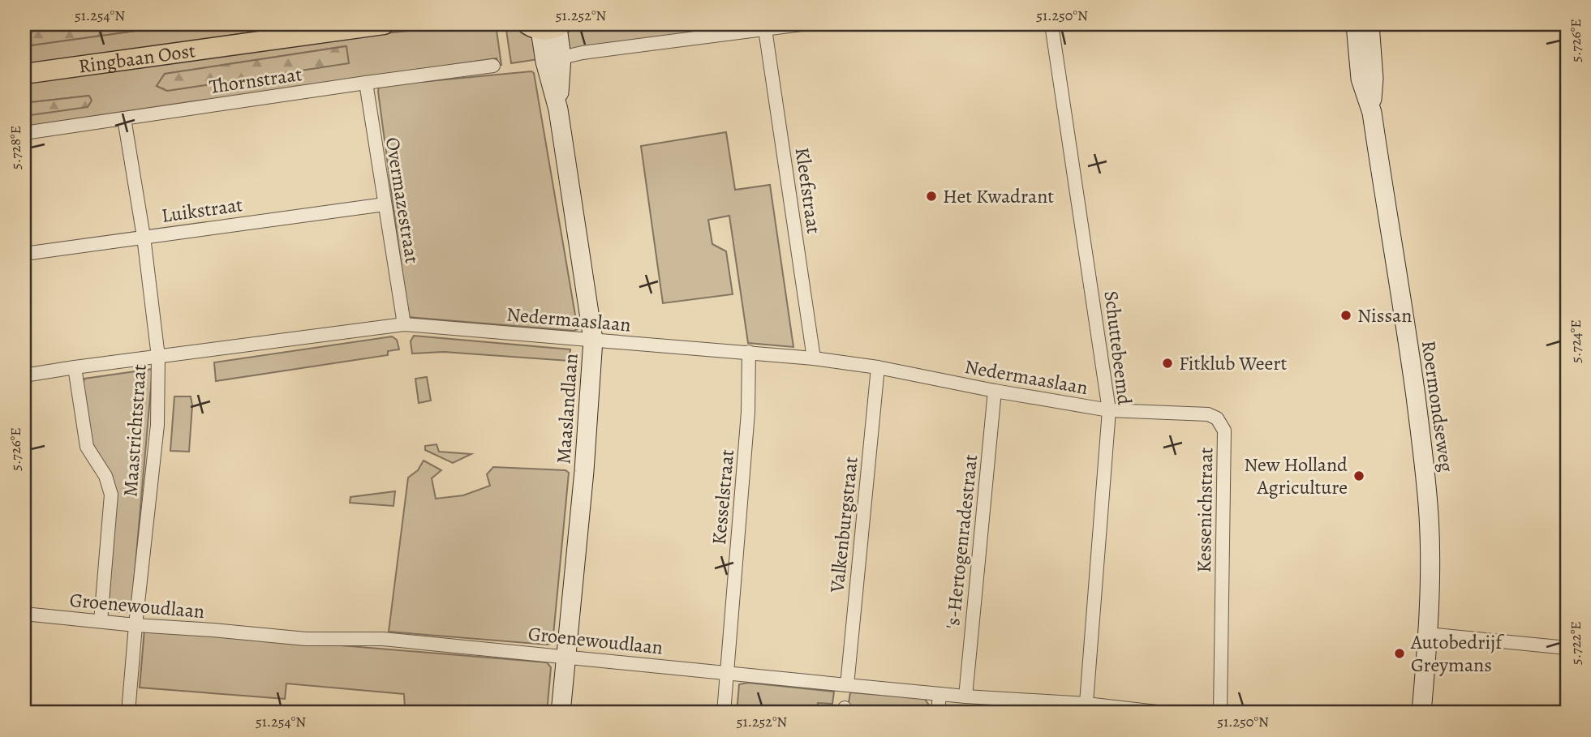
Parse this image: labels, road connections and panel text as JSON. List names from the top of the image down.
{
  "streets": {
    "main road": ["Ringbaan Oost"],
    "street": [
      "Thornstraat",
      "Kleefstraat",
      "Overmazestraat",
      "Luikstraat",
      "Nedermaaslaan",
      "Schuttebeemd",
      "Roermondseweg",
      "Maaslandlaan",
      "Maastrichtstraat",
      "Kesselstraat",
      "Kessenichstraat",
      "Valkenburgstraat",
      "'s-Hertogenradestraat",
      "Groenewoudlaan"
    ]
  },
  "crossings": [
    ["Thornstraat", "Overmazestraat"],
    ["Thornstraat", "Maastrichtstraat"],
    ["Kleefstraat", "Nedermaaslaan"],
    ["Overmazestraat", "Luikstraat"],
    ["Overmazestraat", "Nedermaaslaan"],
    ["Luikstraat", "Maastrichtstraat"],
    ["Nedermaaslaan", "Schuttebeemd"],
    ["Nedermaaslaan", "Maaslandlaan"],
    ["Nedermaaslaan", "Maastrichtstraat"],
    ["Nedermaaslaan", "Kesselstraat"],
    ["Nedermaaslaan", "Kessenichstraat"],
    ["Nedermaaslaan", "Valkenburgstraat"],
    ["Nedermaaslaan", "'s-Hertogenradestraat"],
    ["Schuttebeemd", "Kessenichstraat"],
    ["Schuttebeemd", "Groenewoudlaan"],
    ["Maaslandlaan", "Groenewoudlaan"],
    ["Maastrichtstraat", "Groenewoudlaan"],
    ["Kesselstraat", "Groenewoudlaan"],
    ["Valkenburgstraat", "Groenewoudlaan"],
    ["'s-Hertogenradestraat", "Groenewoudlaan"]
  ],
  "places": [
    "Het Kwadrant",
    "Nissan",
    "Fitklub Weert",
    "New Holland Agriculture",
    "Autobedrijf Greymans"
  ],
  "coordinates": [
    "51.254°N",
    "51.252°N",
    "51.250°N",
    "5.726°E",
    "5.728°E",
    "5.724°E",
    "5.722°E"
  ]
}
